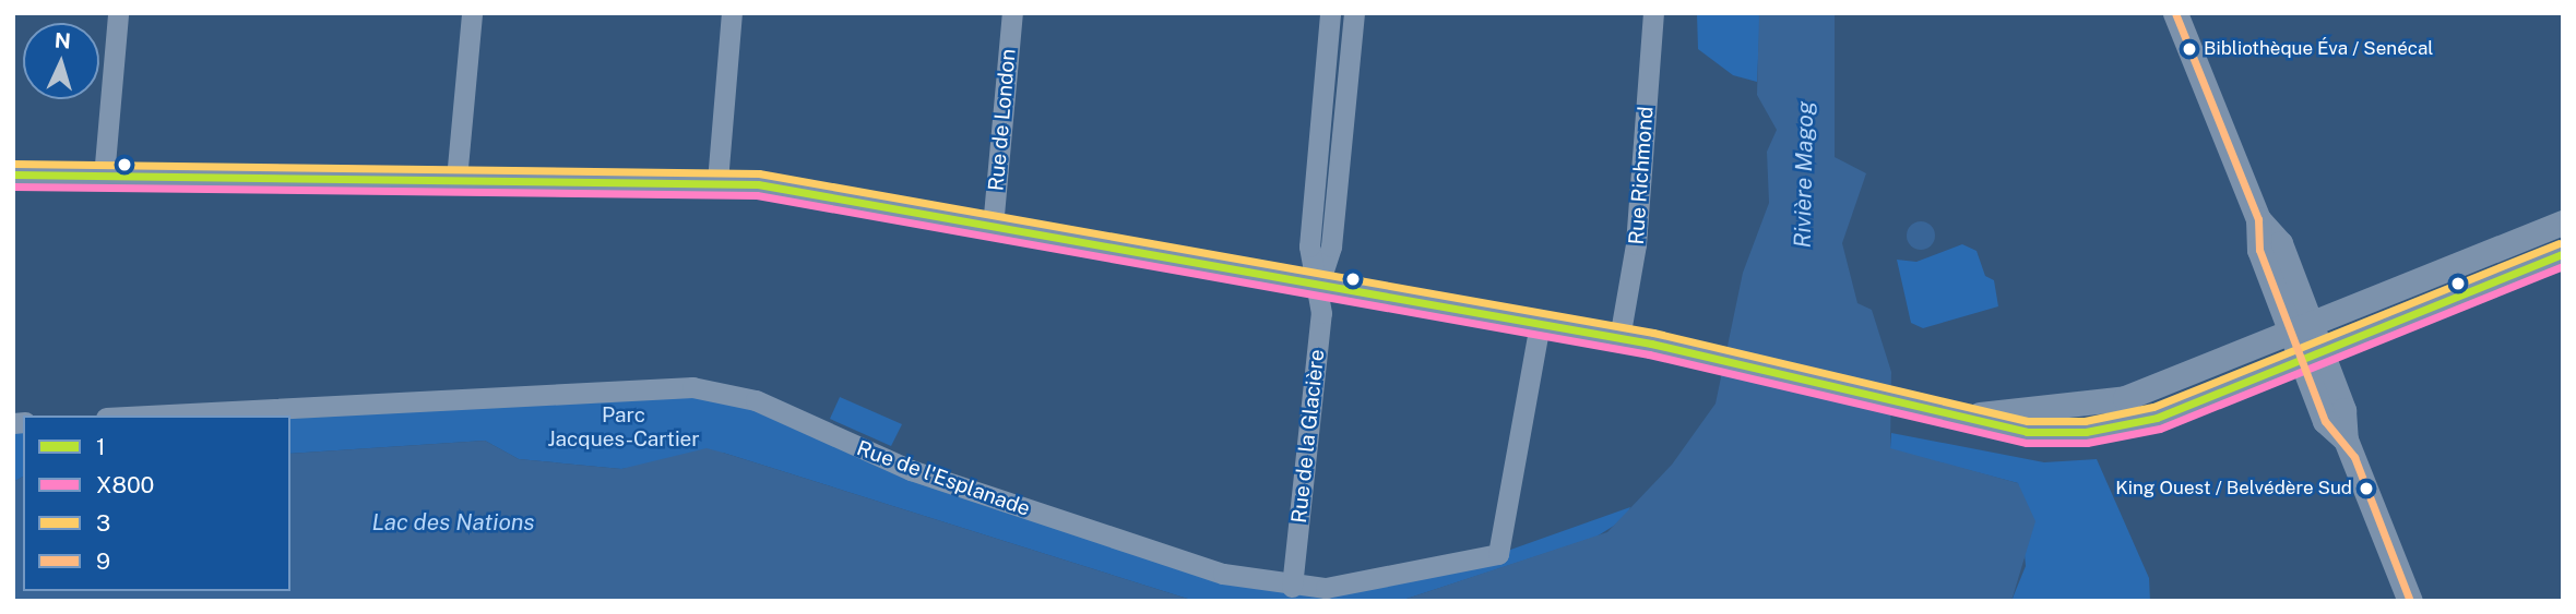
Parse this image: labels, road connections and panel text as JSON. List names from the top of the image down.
{
  "streets": {
    "street": [
      "Rue de London",
      "Rue Richmond",
      "Rue de la Glacière",
      "Rue de l'Esplanade"
    ]
  },
  "crossings": [
    ["Rue de la Glacière", "Rue de l'Esplanade"]
  ],
  "water": ["Rivière Magog", "Lac des Nations"],
  "parks": ["Parc Jacques-Cartier"],
  "places": ["Bibliothèque Éva / Senécal", "King Ouest / Belvédère Sud"],
  "lines": [
    "transit line 9",
    "transit line 3",
    "transit line 1",
    "transit line X800"
  ],
  "legend": [
    "1",
    "X800",
    "3",
    "9"
  ],
  "north": "top"
}
